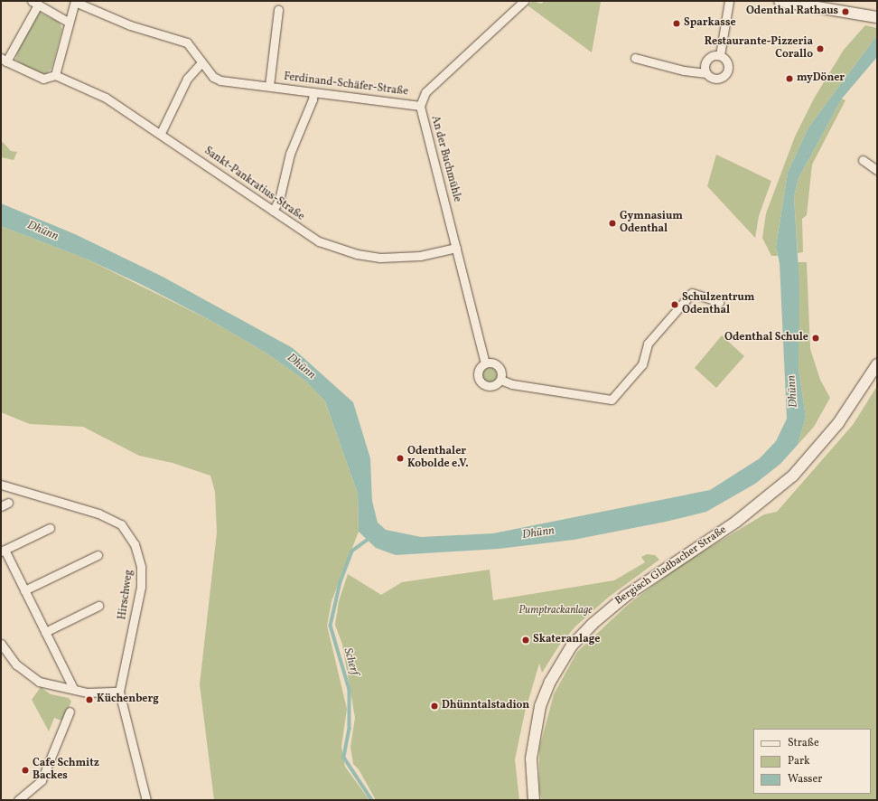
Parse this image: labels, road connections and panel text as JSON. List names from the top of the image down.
{
  "streets": {
    "main road": ["Bergisch Gladbacher Straße"],
    "street": [
      "Ferdinand-Schäfer-Straße",
      "An der Buchmühle",
      "Sankt-Pankratius-Straße",
      "Hirschweg"
    ]
  },
  "crossings": [
    ["Ferdinand-Schäfer-Straße", "An der Buchmühle"],
    ["An der Buchmühle", "Sankt-Pankratius-Straße"]
  ],
  "water": ["Dhünn", "Scherf"],
  "parks": ["Pumptrackanlage"],
  "places": [
    "Odenthal Rathaus",
    "Sparkasse",
    "Restaurante-Pizzeria Corallo",
    "myDöner",
    "Gymnasium Odenthal",
    "Schulzentrum Odenthal",
    "Odenthal Schule",
    "Odenthaler Kobolde e.V.",
    "Skateranlage",
    "Küchenberg",
    "Dhünntalstadion",
    "Cafe Schmitz Backes"
  ],
  "legend": ["Straße", "Park", "Wasser"]
}
